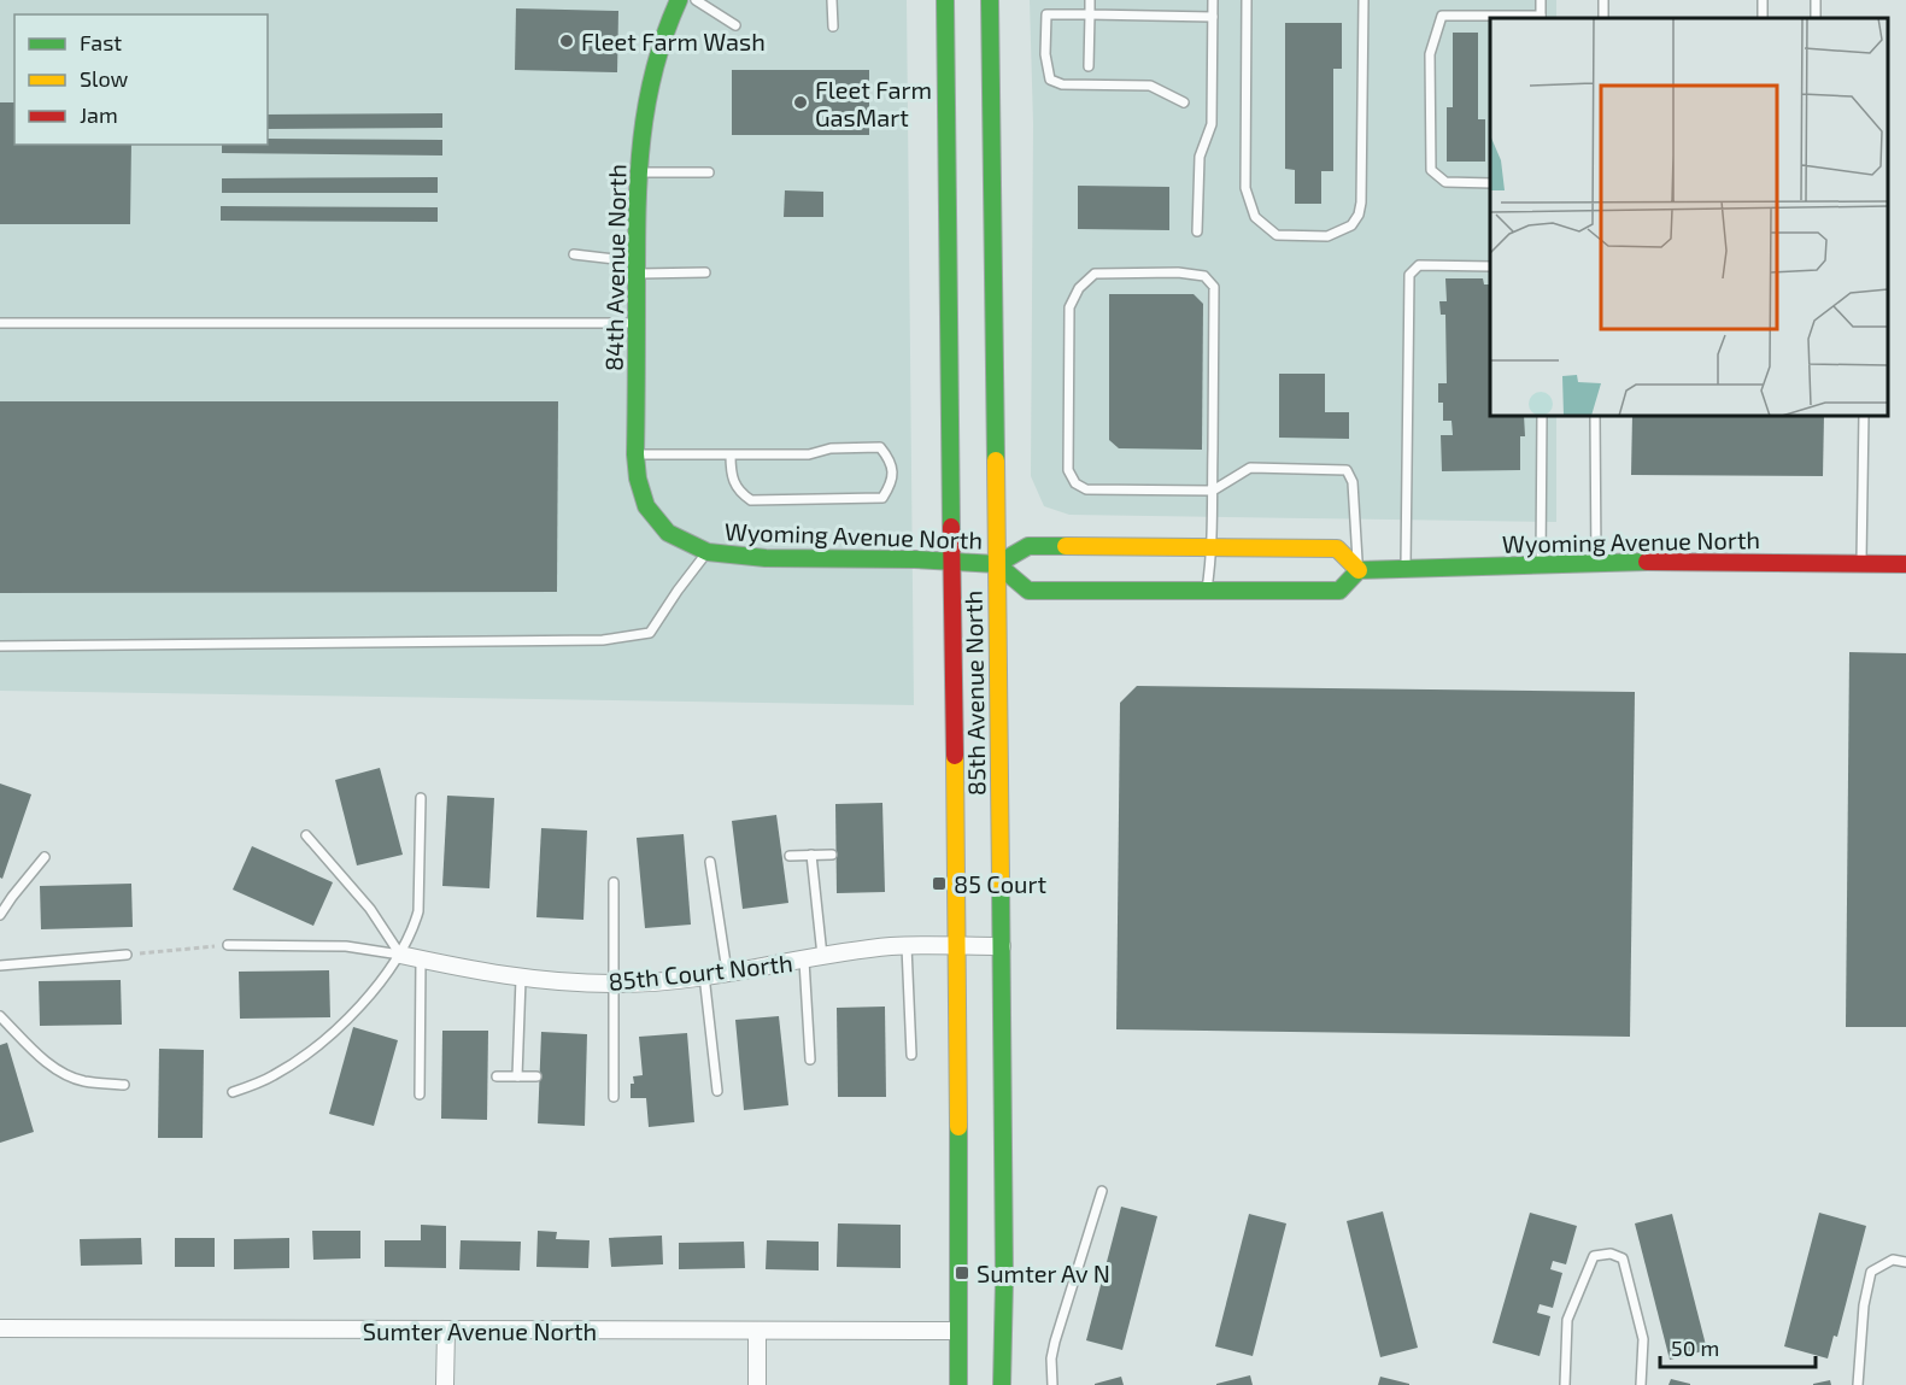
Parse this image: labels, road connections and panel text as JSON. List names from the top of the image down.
{
  "streets": {
    "main road": ["84th Avenue North", "Wyoming Avenue North", "85th Avenue North"],
    "street": ["85th Court North", "Sumter Avenue North"]
  },
  "crossings": [
    ["84th Avenue North", "Wyoming Avenue North"],
    ["Wyoming Avenue North", "85th Avenue North"],
    ["85th Avenue North", "85th Court North"],
    ["85th Avenue North", "Sumter Avenue North"]
  ],
  "places": {
    "other": ["Fleet Farm Wash", "Fleet Farm GasMart"],
    "transit": ["85 Court", "Sumter Av N"]
  },
  "legend": ["Fast", "Slow", "Jam"],
  "scale_bar": "50 m"
}
